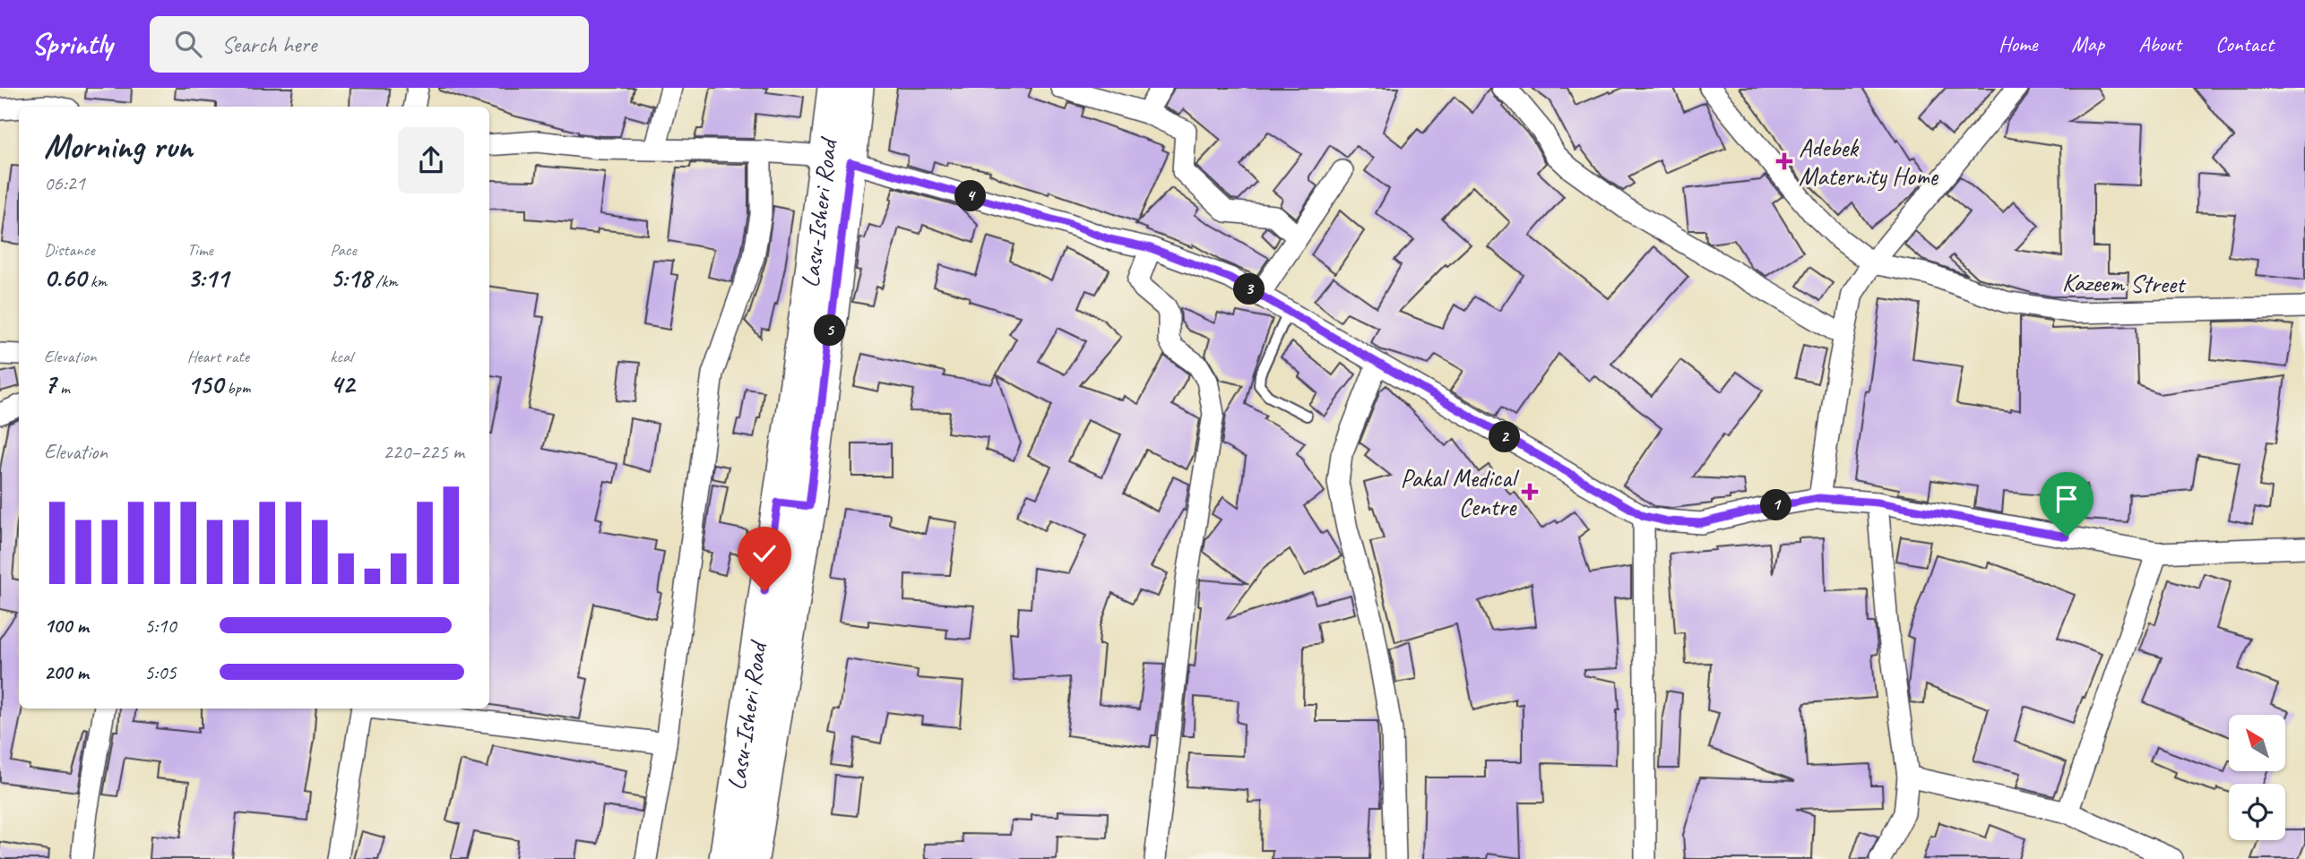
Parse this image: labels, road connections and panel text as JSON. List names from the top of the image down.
{
  "streets": {
    "main road": ["Lasu-Isheri Road"],
    "street": ["Kazeem Street"]
  },
  "places": {
    "health": ["Adebek Maternity Home", "Pakal Medical Centre"]
  },
  "north": "top left",
  "page": {
    "header": "Sprintly",
    "search": "Search here",
    "nav": [
      "Home",
      "Map",
      "About",
      "Contact"
    ],
    "heading": ["Morning run", "06:21"],
    "pins": [
      "4",
      "3",
      "5",
      "2",
      "1"
    ],
    "stats": [
      ["Distance", "0.60 km"],
      ["Time", "3:11"],
      ["Pace", "5:18 /km"],
      ["Elevation", "7 m"],
      ["Heart rate", "150 bpm"],
      ["kcal", "42"]
    ],
    "chart": ["Elevation", "220–225 m"],
    "list": [
      {
        "name": "100 m",
        "note": "5:10"
      },
      {
        "name": "200 m",
        "note": "5:05"
      }
    ]
  }
}
